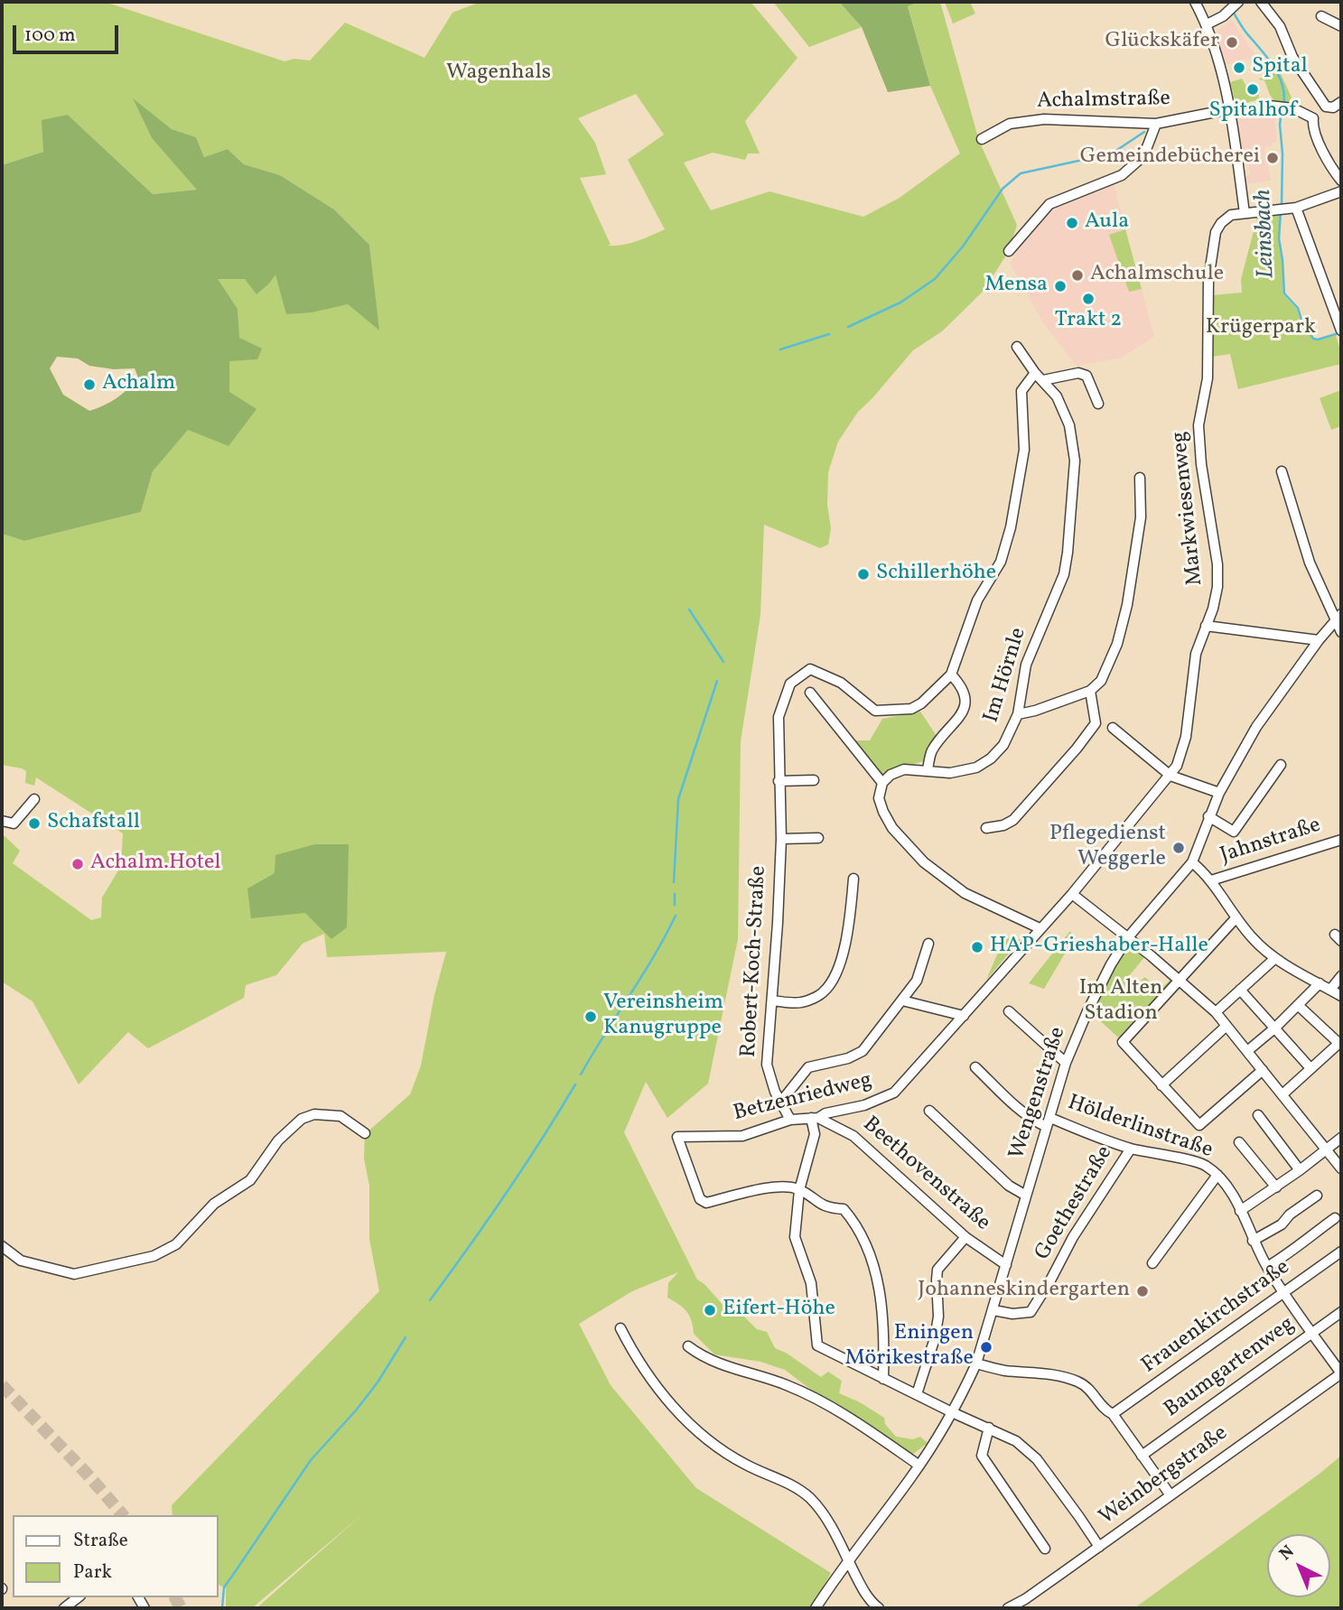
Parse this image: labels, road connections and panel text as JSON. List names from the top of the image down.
{
  "streets": {
    "street": [
      "Achalmstraße",
      "Markwiesenweg",
      "Im Hörnle",
      "Jahnstraße",
      "Robert-Koch-Straße",
      "Wengenstraße",
      "Betzenriedweg",
      "Hölderlinstraße",
      "Beethovenstraße",
      "Goethestraße",
      "Frauenkirchstraße",
      "Baumgartenweg",
      "Weinbergstraße"
    ]
  },
  "crossings": [
    ["Markwiesenweg", "Betzenriedweg"],
    ["Im Hörnle", "Robert-Koch-Straße"],
    ["Robert-Koch-Straße", "Betzenriedweg"],
    ["Wengenstraße", "Hölderlinstraße"],
    ["Wengenstraße", "Beethovenstraße"],
    ["Wengenstraße", "Goethestraße"],
    ["Betzenriedweg", "Beethovenstraße"],
    ["Hölderlinstraße", "Goethestraße"],
    ["Hölderlinstraße", "Frauenkirchstraße"],
    ["Hölderlinstraße", "Baumgartenweg"],
    ["Hölderlinstraße", "Weinbergstraße"]
  ],
  "water": ["Leinsbach"],
  "parks": ["Wagenhals", "Krügerpark", "Im Alten Stadion"],
  "places": [
    "Glückskäfer",
    "Spital",
    "Spitalhof",
    "Gemeindebücherei",
    "Aula",
    "Achalmschule",
    "Mensa",
    "Trakt 2",
    "Achalm",
    "Schillerhöhe",
    "Schafstall",
    "Pflegedienst Weggerle",
    "Achalm.Hotel",
    "HAP-Grieshaber-Halle",
    "Vereinsheim Kanugruppe",
    "Johanneskindergarten",
    "Eifert-Höhe",
    "Eningen Mörikestraße"
  ],
  "legend": ["Straße", "Park"],
  "scale_bar": "100 m",
  "north": "top left"
}
